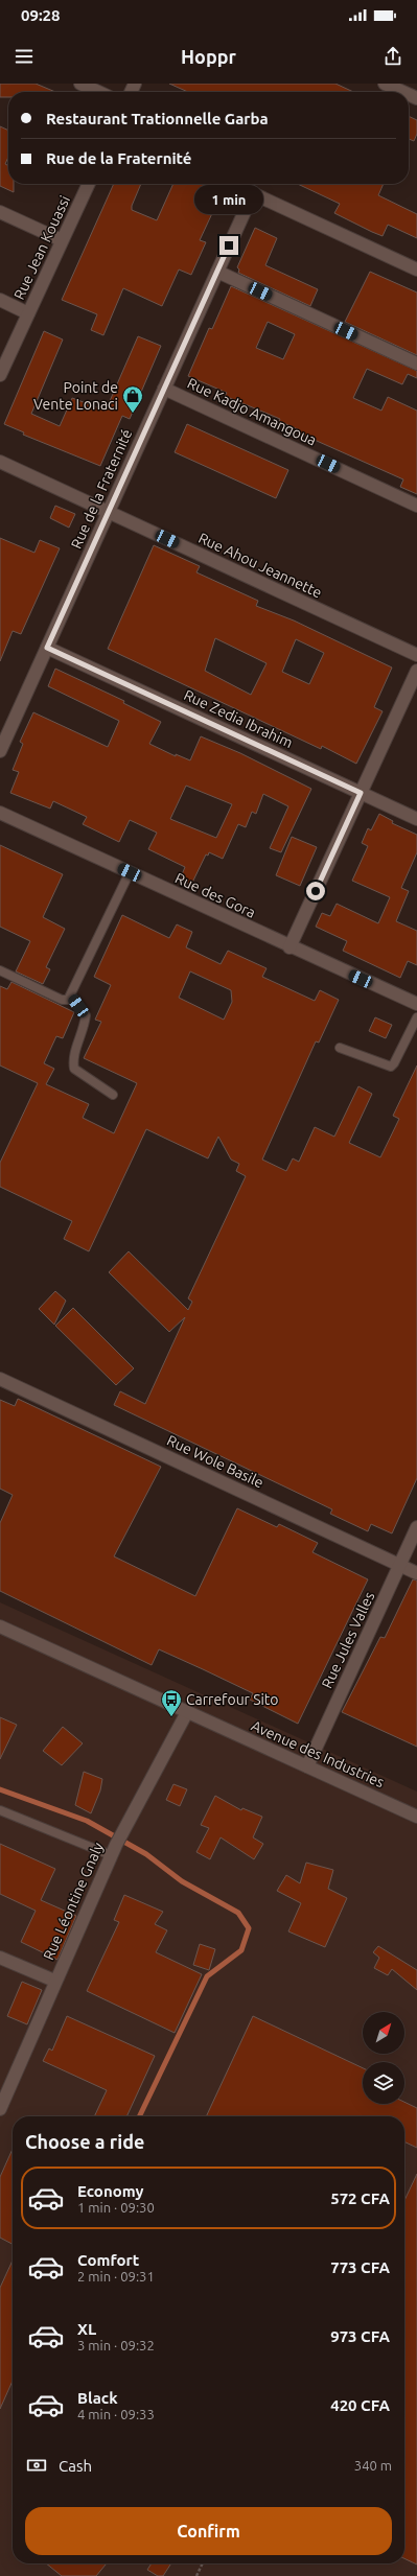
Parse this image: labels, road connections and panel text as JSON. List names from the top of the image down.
{
  "streets": {
    "street": [
      "Rue Jean Kouassi",
      "Rue Kadjo Amangoua",
      "Rue de la Fraternité",
      "Rue Ahou Jeannette",
      "Rue Zedia Ibrahim",
      "Rue des Gora",
      "Rue Wole Basile",
      "Rue Jules Valles",
      "Avenue des Industries",
      "Rue Léontine Gnaly"
    ]
  },
  "crossings": [
    ["Rue Kadjo Amangoua", "Rue de la Fraternité"],
    ["Rue de la Fraternité", "Rue Ahou Jeannette"],
    ["Rue de la Fraternité", "Rue Zedia Ibrahim"],
    ["Rue Wole Basile", "Rue Jules Valles"],
    ["Rue Jules Valles", "Avenue des Industries"],
    ["Avenue des Industries", "Rue Léontine Gnaly"]
  ],
  "places": {
    "shop": ["Point de Vente Lonaci"],
    "bus stop": ["Carrefour Sito"]
  },
  "north": "top right",
  "page": {
    "status": "09:28",
    "header": "Hoppr",
    "banner": ["Restaurant Trationnelle Garba", "Rue de la Fraternité"],
    "bubble": "1 min",
    "heading": "Choose a ride",
    "list": [
      {
        "name": "Economy",
        "note": "1 min · 09:30",
        "value": "572 CFA"
      },
      {
        "name": "Comfort",
        "note": "2 min · 09:31",
        "value": "773 CFA"
      },
      {
        "name": "XL",
        "note": "3 min · 09:32",
        "value": "973 CFA"
      },
      {
        "name": "Black",
        "note": "4 min · 09:33",
        "value": "420 CFA"
      }
    ],
    "pay": ["Cash", "340 m"],
    "buttons": "Confirm"
  }
}
